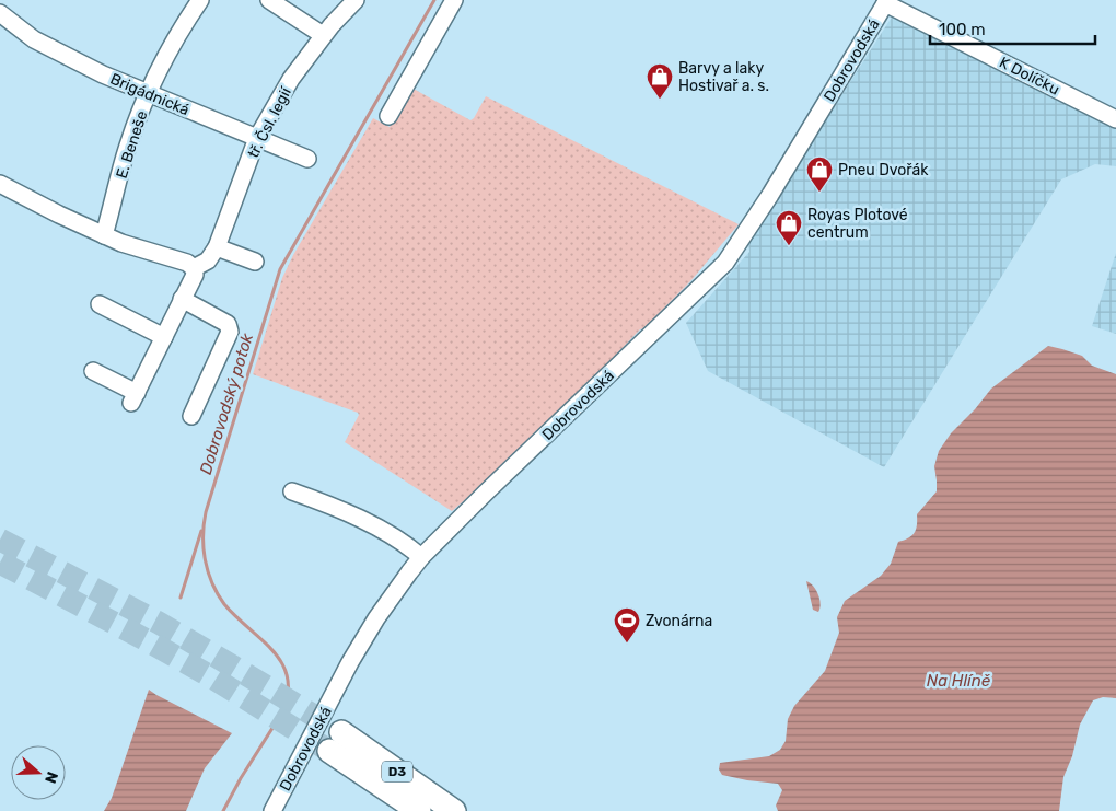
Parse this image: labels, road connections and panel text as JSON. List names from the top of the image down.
{
  "streets": {
    "highway": ["D3"],
    "street": [
      "Dobrovodská",
      "K Dolíčku",
      "Brigádnická",
      "tř. Čsl. legií",
      "E. Beneše"
    ]
  },
  "crossings": [
    ["Dobrovodská", "K Dolíčku"],
    ["Brigádnická", "tř. Čsl. legií"],
    ["Brigádnická", "E. Beneše"]
  ],
  "water": ["Dobrovodský potok", "Na Hlíně"],
  "places": {
    "shop": ["Barvy a laky Hostivař a. s.", "Pneu Dvořák", "Royas Plotové centrum"],
    "sports": ["Zvonárna"]
  },
  "scale_bar": "100 m",
  "north": "right"
}
